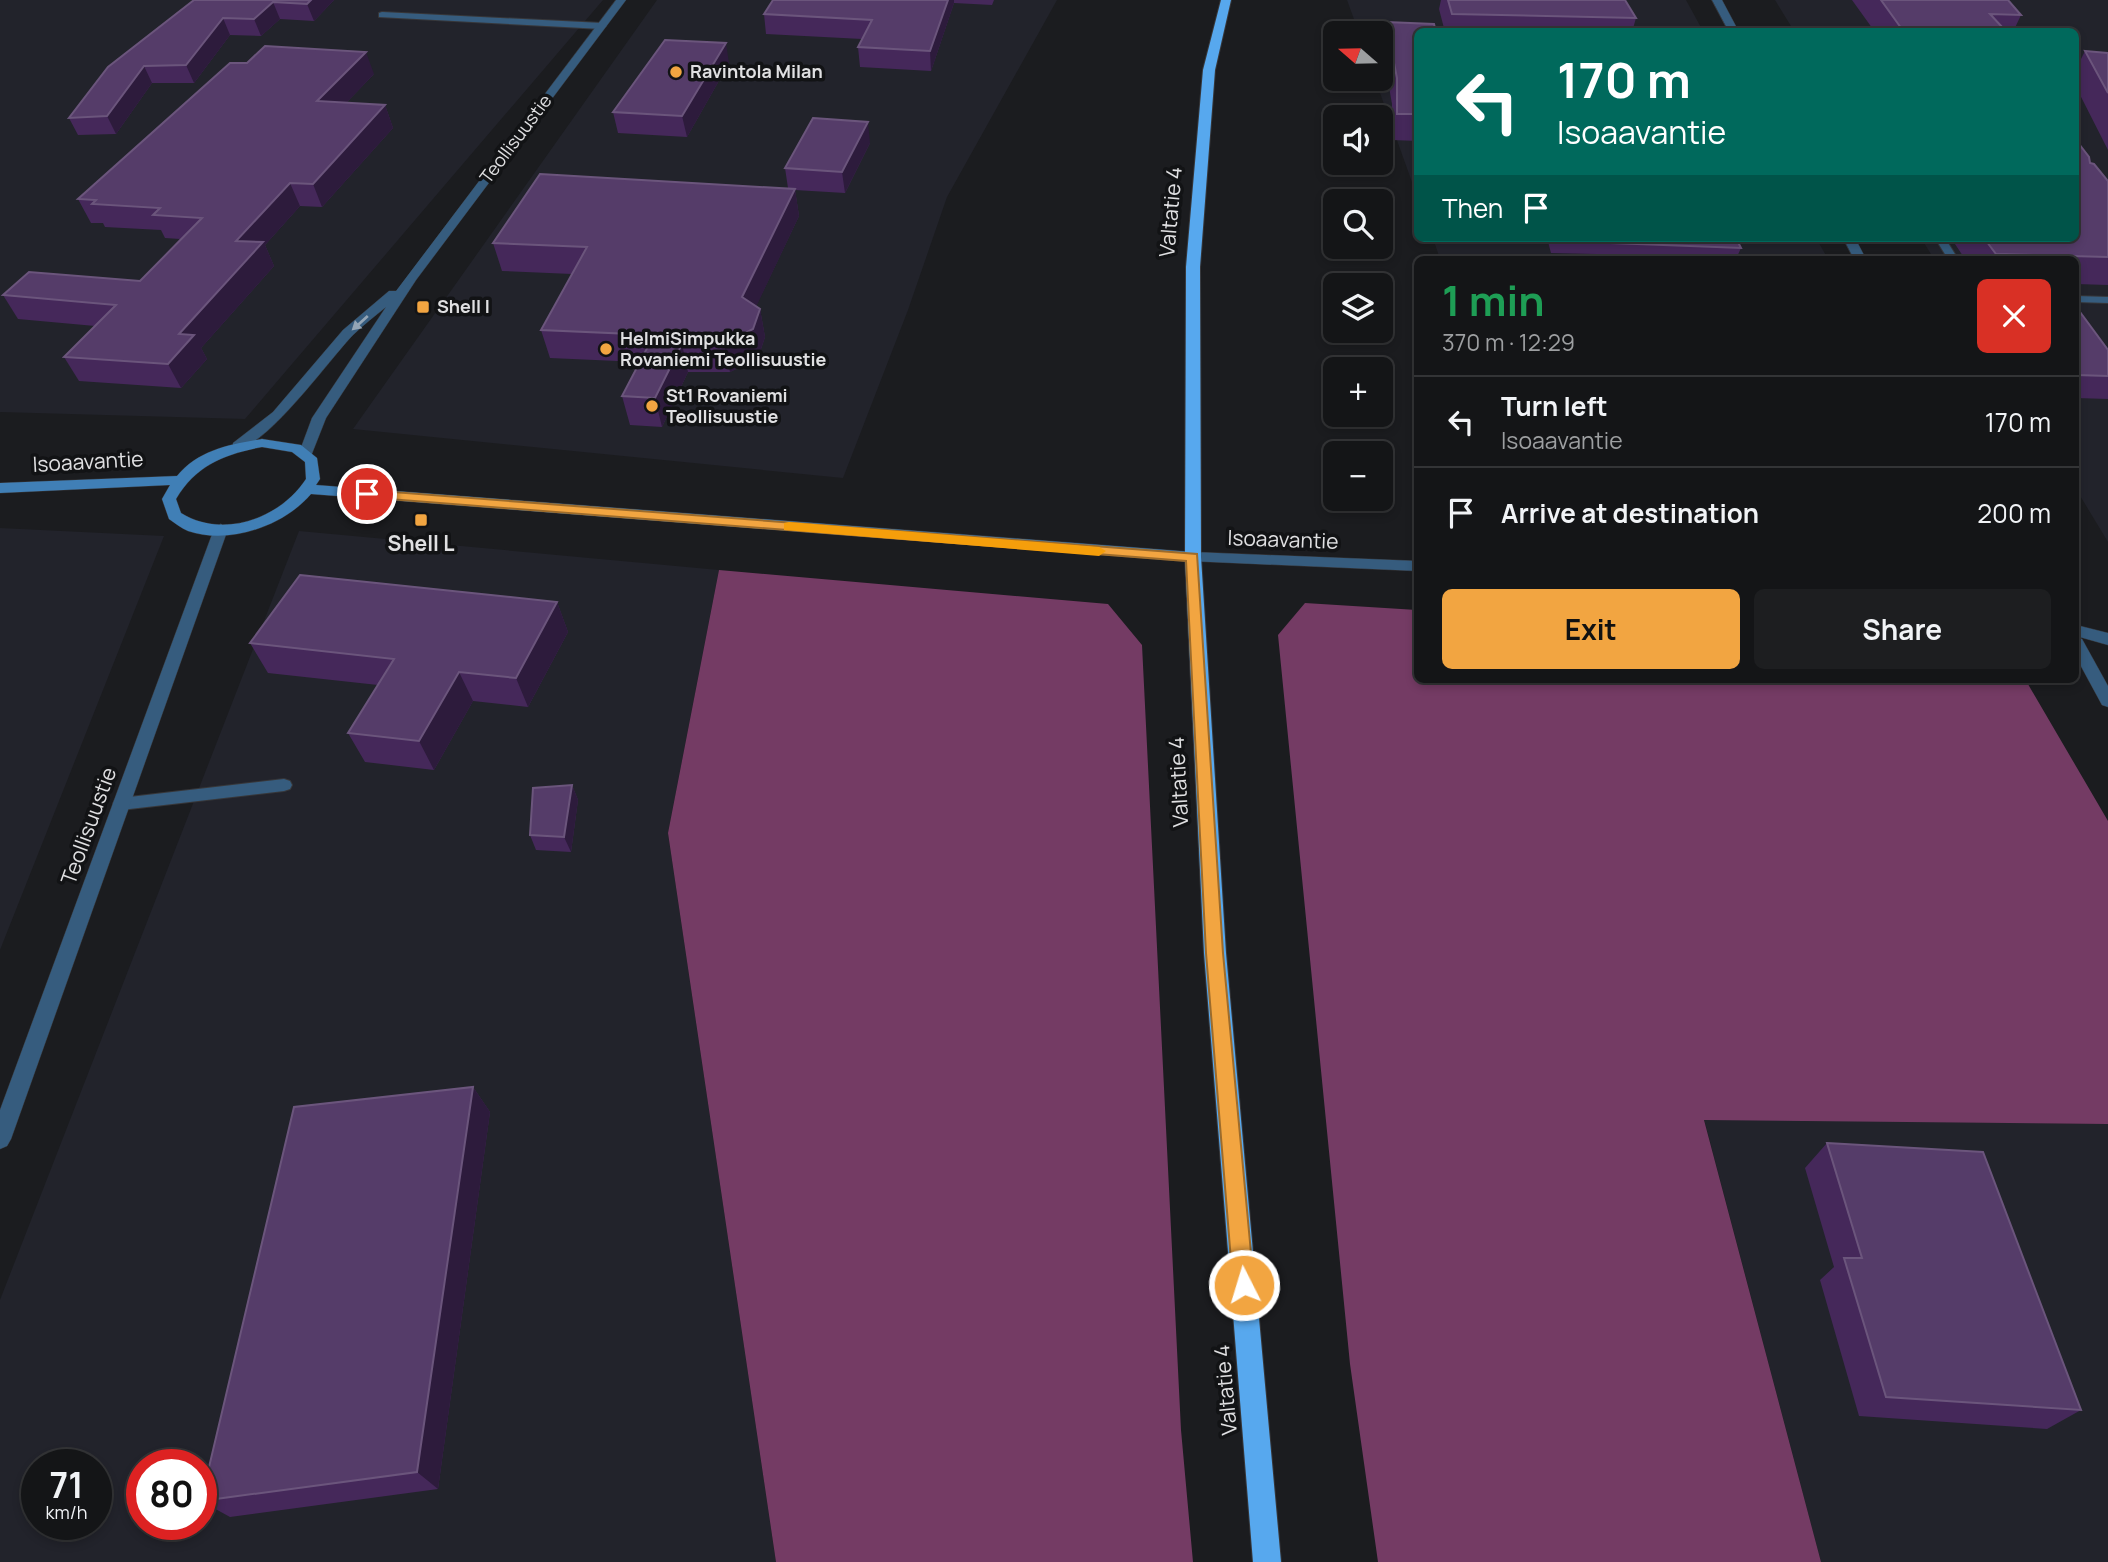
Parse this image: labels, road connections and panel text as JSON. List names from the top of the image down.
{
  "streets": {
    "highway": ["Valtatie 4"],
    "main road": ["Isoaavantie"],
    "street": ["Teollisuustie"]
  },
  "crossings": [
    ["Valtatie 4", "Isoaavantie"]
  ],
  "places": {
    "other": ["Ravintola Milan", "HelmiSimpukka Rovaniemi Teollisuustie", "St1 Rovaniemi Teollisuustie"],
    "transit": ["Shell I", "Shell L"]
  },
  "north": "left",
  "page": {
    "map_buttons": ["+", "−"],
    "turn": ["170 m", "Isoaavantie"],
    "then": "Then",
    "heading": ["1 min", "370 m · 12:29"],
    "list": [
      {
        "name": "Turn left",
        "note": "Isoaavantie",
        "value": "170 m"
      },
      {
        "name": "Arrive at destination",
        "value": "200 m"
      }
    ],
    "buttons": ["Exit", "Share"],
    "speed": "71 km/h",
    "limit": "80"
  }
}
